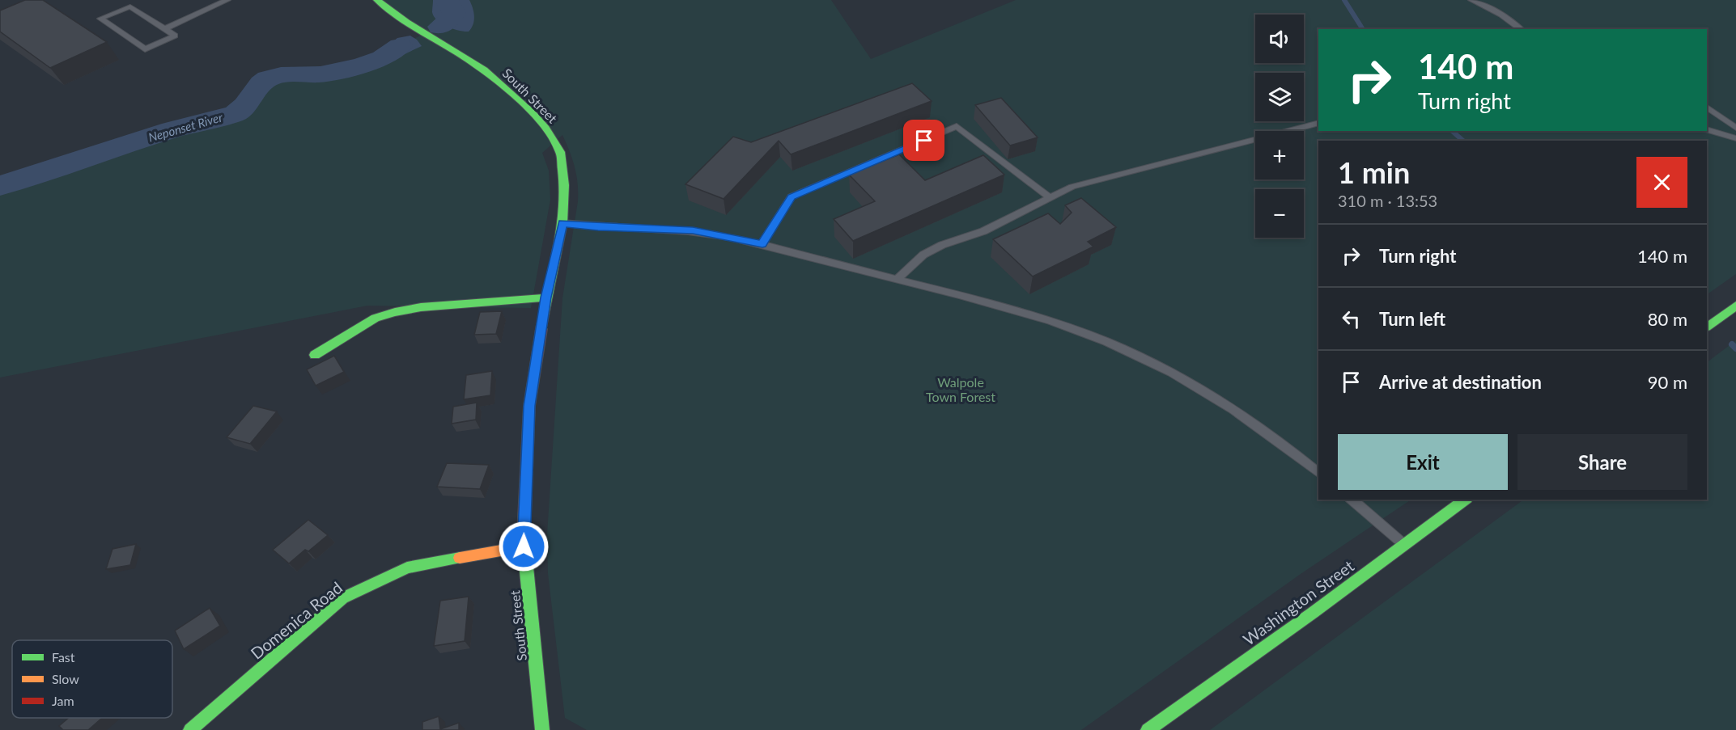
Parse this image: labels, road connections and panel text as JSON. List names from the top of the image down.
{
  "streets": {
    "street": ["South Street", "Washington Street", "Domenica Road"]
  },
  "crossings": [
    ["South Street", "Domenica Road"]
  ],
  "water": ["Neponset River"],
  "parks": ["Walpole Town Forest"],
  "legend": ["Fast", "Slow", "Jam"],
  "page": {
    "map_buttons": ["+", "−"],
    "turn": ["140 m", "Turn right"],
    "heading": ["1 min", "310 m · 13:53"],
    "list": [
      {
        "name": "Turn right",
        "value": "140 m"
      },
      {
        "name": "Turn left",
        "value": "80 m"
      },
      {
        "name": "Arrive at destination",
        "value": "90 m"
      }
    ],
    "buttons": ["Exit", "Share"]
  }
}
